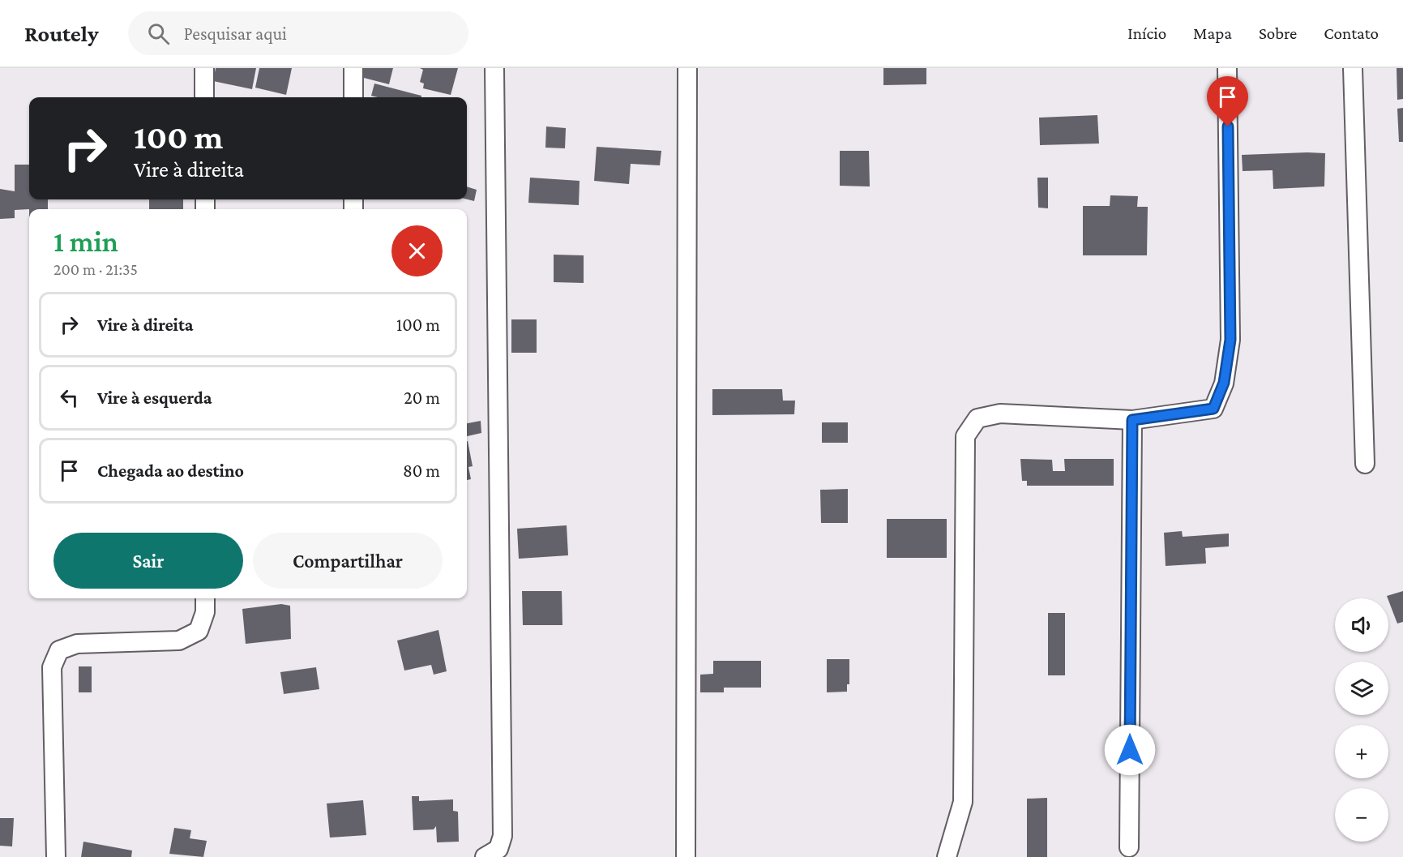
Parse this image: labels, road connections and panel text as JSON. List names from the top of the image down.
{
  "page": {
    "header": "Routely",
    "search": "Pesquisar aqui",
    "nav": [
      "Início",
      "Mapa",
      "Sobre",
      "Contato"
    ],
    "turn": ["100 m", "Vire à direita"],
    "heading": ["1 min", "200 m · 21:35"],
    "list": [
      {
        "name": "Vire à direita",
        "value": "100 m"
      },
      {
        "name": "Vire à esquerda",
        "value": "20 m"
      },
      {
        "name": "Chegada ao destino",
        "value": "80 m"
      }
    ],
    "buttons": ["Sair", "Compartilhar"],
    "map_buttons": ["+", "−"]
  }
}
